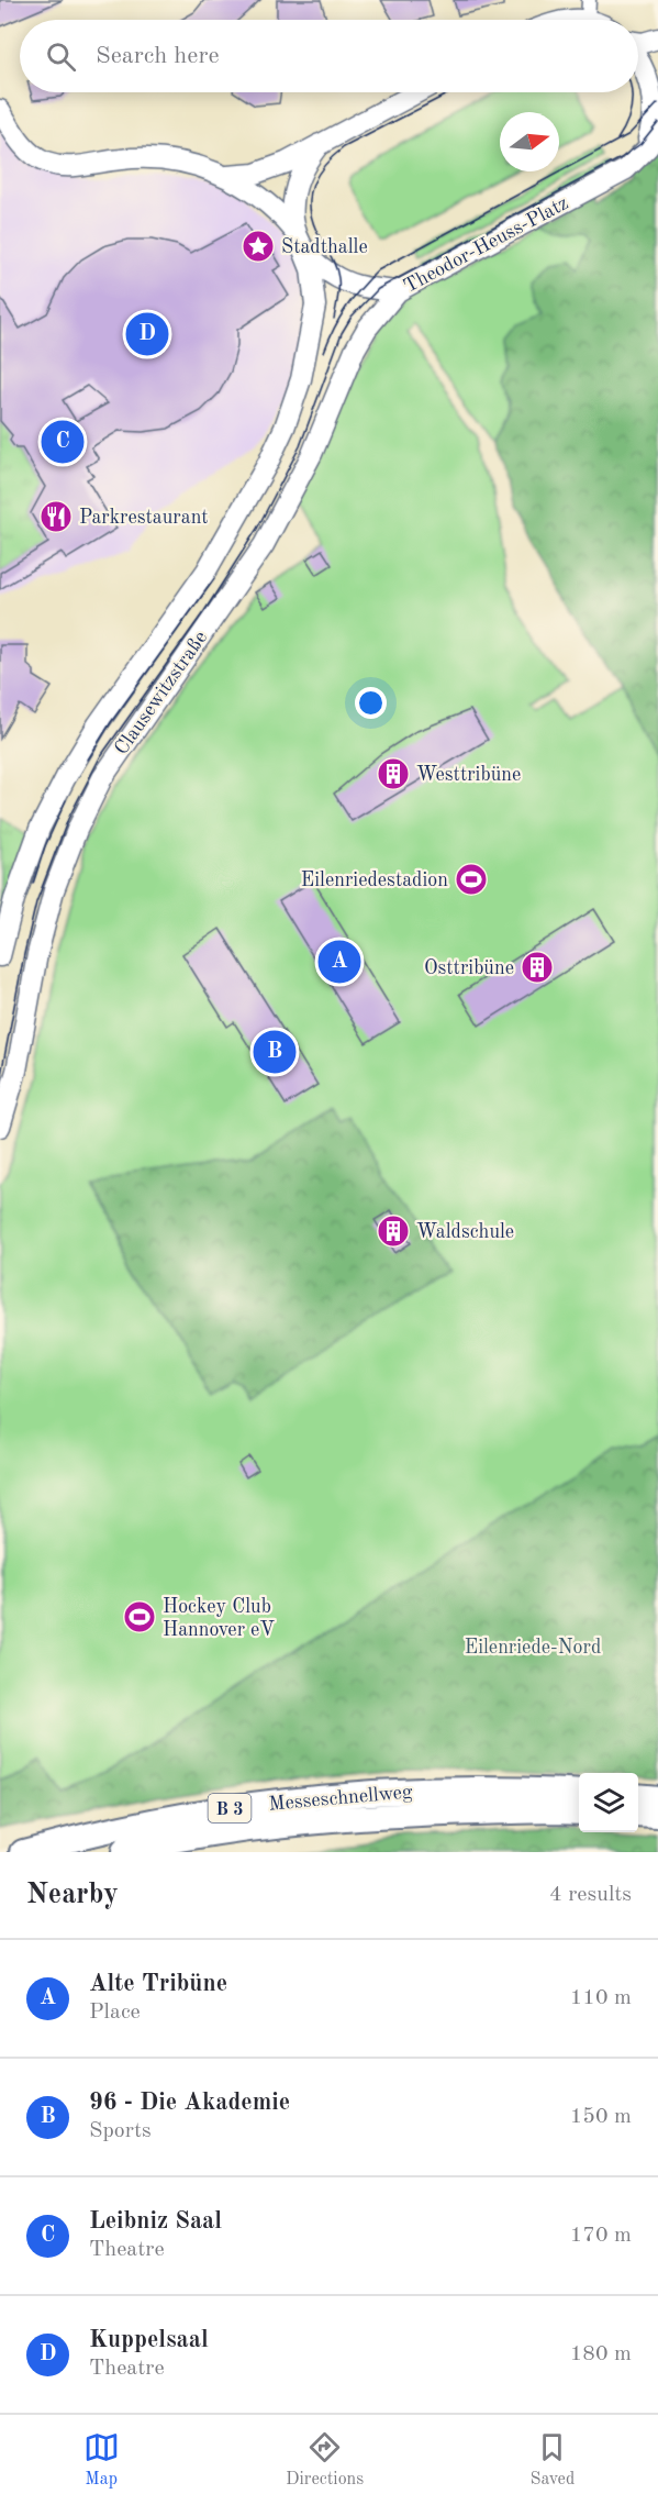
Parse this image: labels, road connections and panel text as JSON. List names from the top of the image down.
{
  "streets": {
    "highway": ["Messeschnellweg", "B 3"],
    "street": ["Theodor-Heuss-Platz", "Clausewitzstraße"]
  },
  "crossings": [
    ["Theodor-Heuss-Platz", "Clausewitzstraße"]
  ],
  "parks": ["Eilenriede-Nord"],
  "places": {
    "place": ["Stadthalle"],
    "restaurant": ["Parkrestaurant"],
    "building": ["Westtribüne", "Osttribüne", "Waldschule"],
    "sports": ["Eilenriedestadion", "Hockey Club Hannover eV"]
  },
  "north": "right",
  "page": {
    "search": "Search here",
    "pins": [
      "D",
      "C",
      "A",
      "B"
    ],
    "heading": ["Nearby", "4 results"],
    "list": [
      {
        "mark": "A",
        "name": "Alte Tribüne",
        "note": "Place",
        "value": "110 m"
      },
      {
        "mark": "B",
        "name": "96 - Die Akademie",
        "note": "Sports",
        "value": "150 m"
      },
      {
        "mark": "C",
        "name": "Leibniz Saal",
        "note": "Theatre",
        "value": "170 m"
      },
      {
        "mark": "D",
        "name": "Kuppelsaal",
        "note": "Theatre",
        "value": "180 m"
      }
    ],
    "nav": ["Map", "Directions", "Saved"]
  }
}
